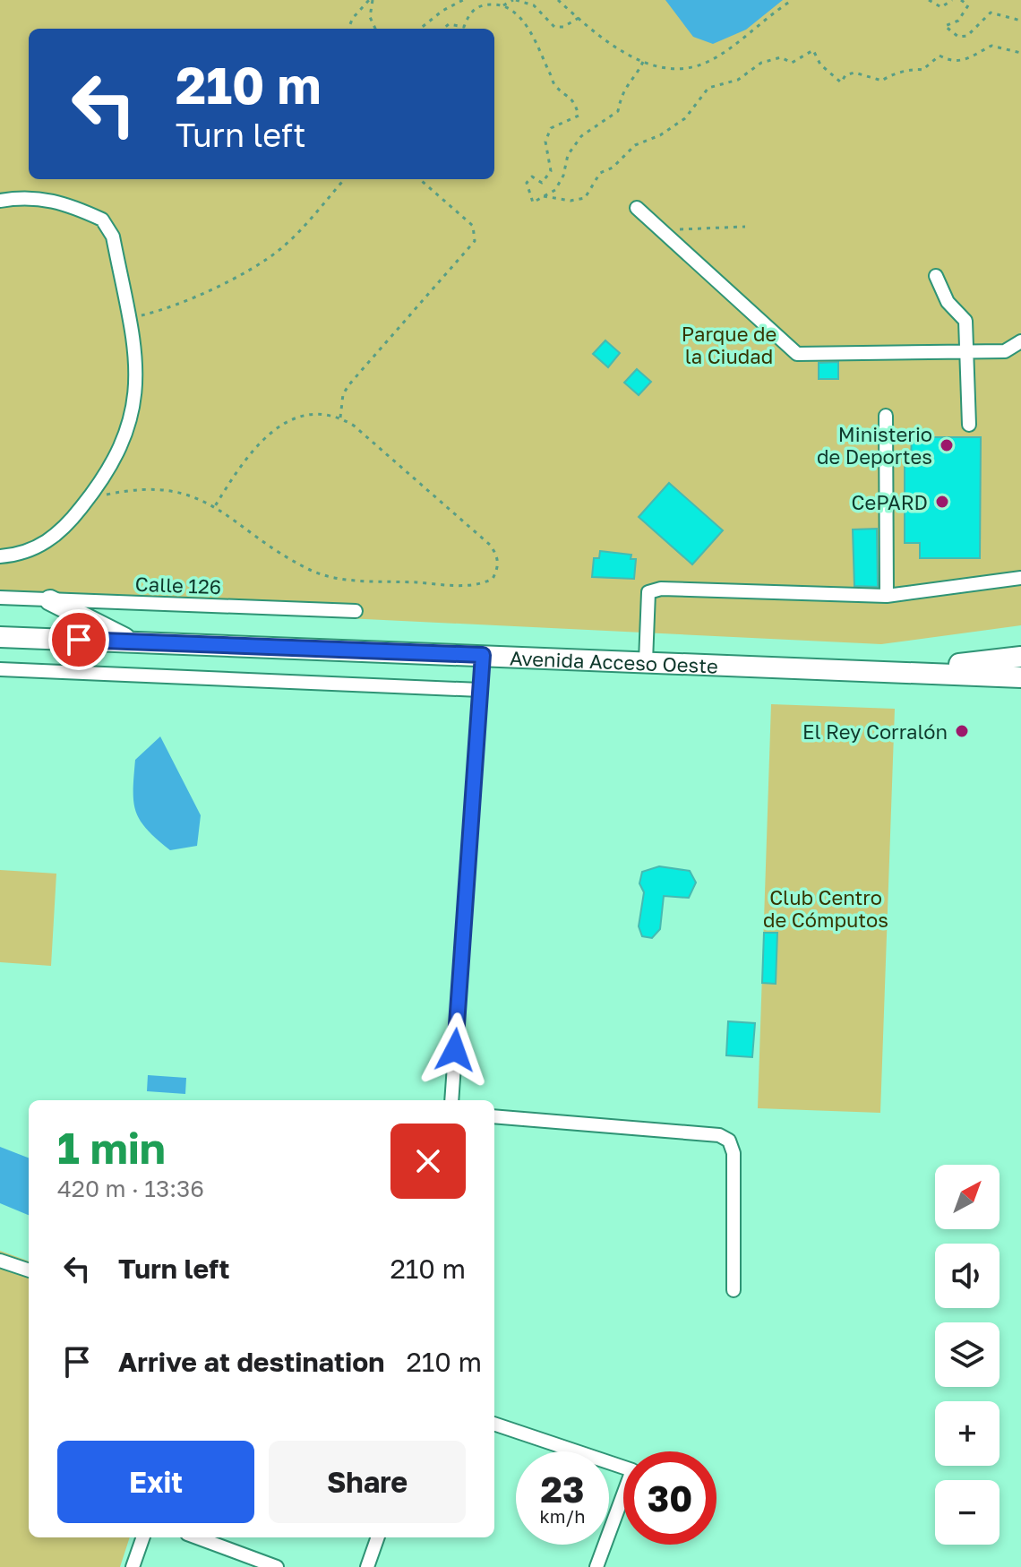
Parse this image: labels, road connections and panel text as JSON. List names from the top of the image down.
{
  "streets": {
    "highway": ["Avenida Acceso Oeste"],
    "street": ["Calle 126"]
  },
  "parks": ["Parque de la Ciudad", "Club Centro de Cómputos"],
  "places": ["Ministerio de Deportes", "CePARD", "El Rey Corralón"],
  "north": "top right",
  "page": {
    "turn": ["210 m", "Turn left"],
    "heading": ["1 min", "420 m · 13:36"],
    "map_buttons": ["+", "−"],
    "list": [
      {
        "name": "Turn left",
        "value": "210 m"
      },
      {
        "name": "Arrive at destination",
        "value": "210 m"
      }
    ],
    "buttons": ["Exit", "Share"],
    "speed": "23 km/h",
    "limit": "30"
  }
}
